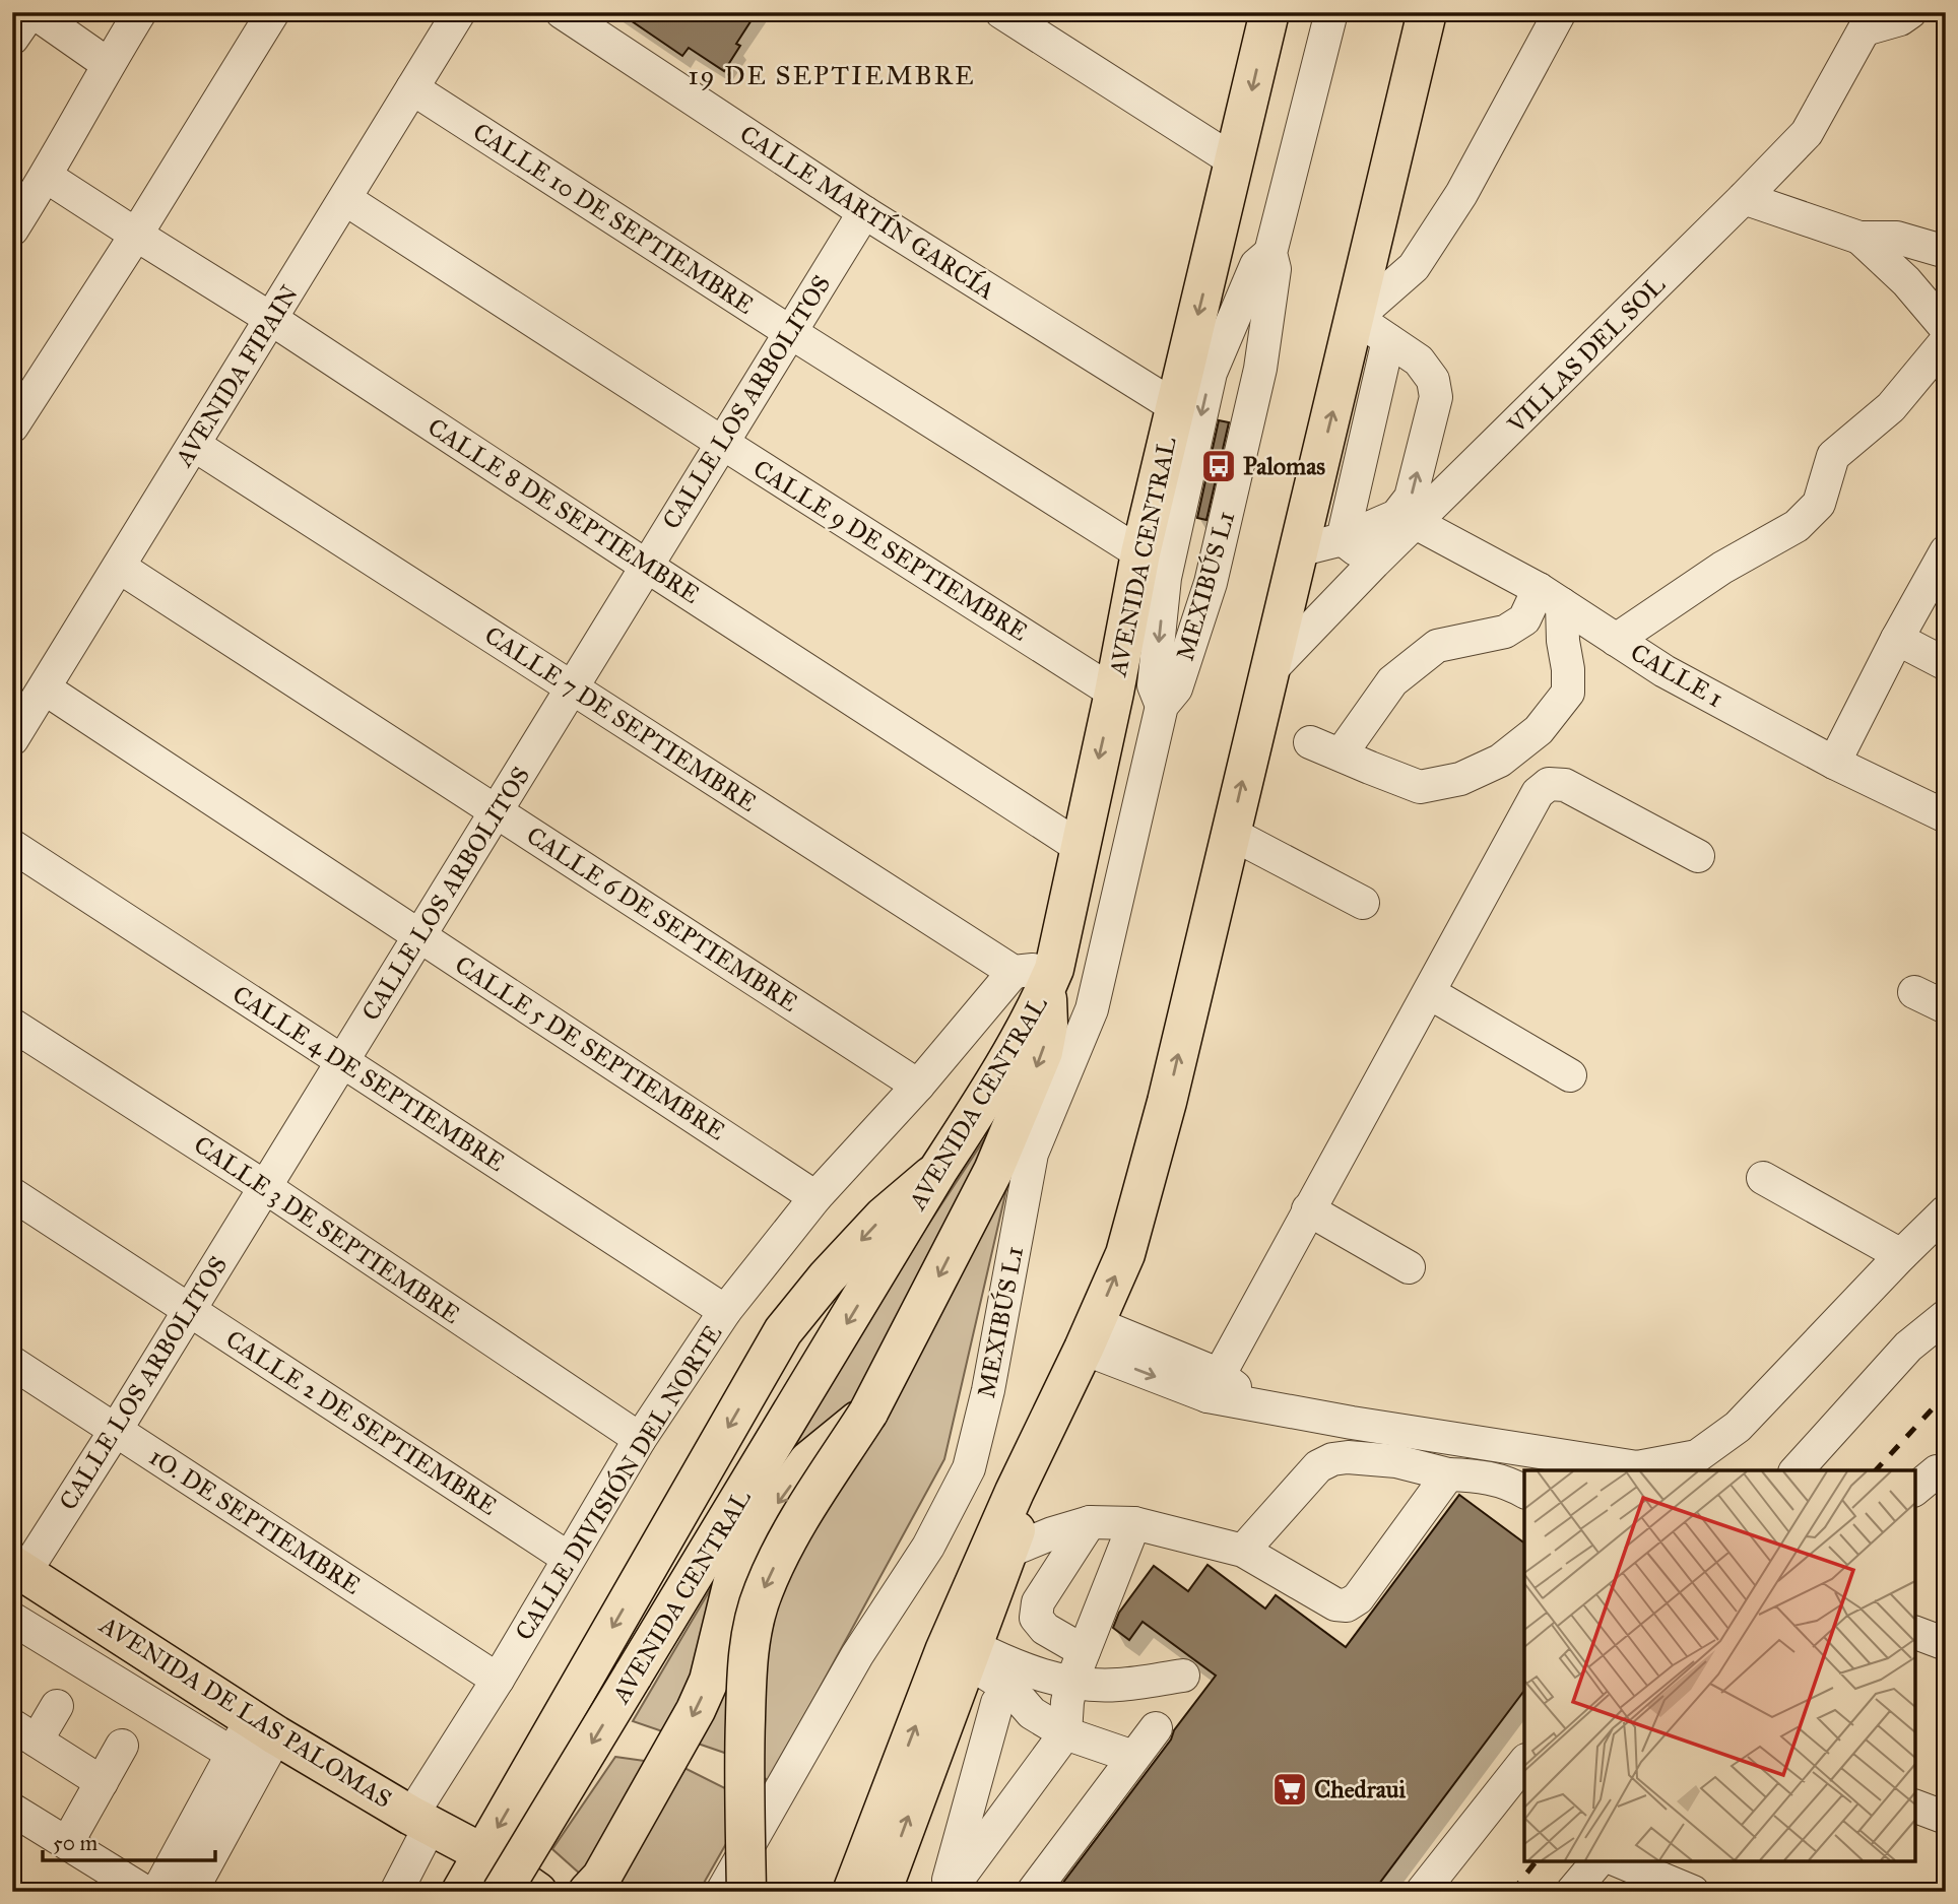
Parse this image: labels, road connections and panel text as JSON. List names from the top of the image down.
{
  "streets": {
    "main road": ["AVENIDA CENTRAL", "AVENIDA DE LAS PALOMAS"],
    "street": [
      "CALLE MARTÍN GARCÍA",
      "CALLE 10 DE SEPTIEMBRE",
      "VILLAS DEL SOL",
      "AVENIDA FIPAIN",
      "CALLE LOS ARBOLITOS",
      "CALLE 8 DE SEPTIEMBRE",
      "CALLE 9 DE SEPTIEMBRE",
      "MEXIBÚS L1",
      "CALLE 1",
      "CALLE 7 DE SEPTIEMBRE",
      "CALLE 6 DE SEPTIEMBRE",
      "CALLE 5 DE SEPTIEMBRE",
      "CALLE 4 DE SEPTIEMBRE",
      "CALLE 3 DE SEPTIEMBRE",
      "CALLE 2 DE SEPTIEMBRE",
      "CALLE DIVISIÓN DEL NORTE",
      "1O. DE SEPTIEMBRE"
    ]
  },
  "crossings": [
    ["CALLE MARTÍN GARCÍA", "CALLE LOS ARBOLITOS"],
    ["CALLE MARTÍN GARCÍA", "AVENIDA CENTRAL"],
    ["CALLE 10 DE SEPTIEMBRE", "AVENIDA FIPAIN"],
    ["CALLE 10 DE SEPTIEMBRE", "CALLE LOS ARBOLITOS"],
    ["CALLE 10 DE SEPTIEMBRE", "AVENIDA CENTRAL"],
    ["VILLAS DEL SOL", "CALLE 1"],
    ["AVENIDA FIPAIN", "CALLE 8 DE SEPTIEMBRE"],
    ["AVENIDA FIPAIN", "CALLE 9 DE SEPTIEMBRE"],
    ["AVENIDA FIPAIN", "CALLE 7 DE SEPTIEMBRE"],
    ["AVENIDA FIPAIN", "CALLE 6 DE SEPTIEMBRE"],
    ["AVENIDA FIPAIN", "CALLE 5 DE SEPTIEMBRE"],
    ["CALLE LOS ARBOLITOS", "CALLE 8 DE SEPTIEMBRE"],
    ["CALLE LOS ARBOLITOS", "CALLE 9 DE SEPTIEMBRE"],
    ["CALLE LOS ARBOLITOS", "CALLE 7 DE SEPTIEMBRE"],
    ["CALLE LOS ARBOLITOS", "CALLE 6 DE SEPTIEMBRE"],
    ["CALLE LOS ARBOLITOS", "CALLE 5 DE SEPTIEMBRE"],
    ["CALLE LOS ARBOLITOS", "CALLE 4 DE SEPTIEMBRE"],
    ["CALLE LOS ARBOLITOS", "CALLE 3 DE SEPTIEMBRE"],
    ["CALLE LOS ARBOLITOS", "CALLE 2 DE SEPTIEMBRE"],
    ["CALLE LOS ARBOLITOS", "1O. DE SEPTIEMBRE"],
    ["CALLE LOS ARBOLITOS", "AVENIDA DE LAS PALOMAS"],
    ["CALLE 8 DE SEPTIEMBRE", "AVENIDA CENTRAL"],
    ["CALLE 9 DE SEPTIEMBRE", "AVENIDA CENTRAL"],
    ["AVENIDA CENTRAL", "CALLE 7 DE SEPTIEMBRE"],
    ["AVENIDA CENTRAL", "CALLE DIVISIÓN DEL NORTE"],
    ["CALLE 7 DE SEPTIEMBRE", "CALLE DIVISIÓN DEL NORTE"],
    ["CALLE 6 DE SEPTIEMBRE", "CALLE DIVISIÓN DEL NORTE"],
    ["CALLE 5 DE SEPTIEMBRE", "CALLE DIVISIÓN DEL NORTE"],
    ["CALLE 4 DE SEPTIEMBRE", "CALLE DIVISIÓN DEL NORTE"],
    ["CALLE 3 DE SEPTIEMBRE", "CALLE DIVISIÓN DEL NORTE"],
    ["CALLE 2 DE SEPTIEMBRE", "CALLE DIVISIÓN DEL NORTE"],
    ["CALLE DIVISIÓN DEL NORTE", "1O. DE SEPTIEMBRE"],
    ["CALLE DIVISIÓN DEL NORTE", "AVENIDA DE LAS PALOMAS"]
  ],
  "districts": ["19 DE SEPTIEMBRE"],
  "places": {
    "bus stop": ["Palomas"],
    "supermarket": ["Chedraui"]
  },
  "scale_bar": "50 m"
}
